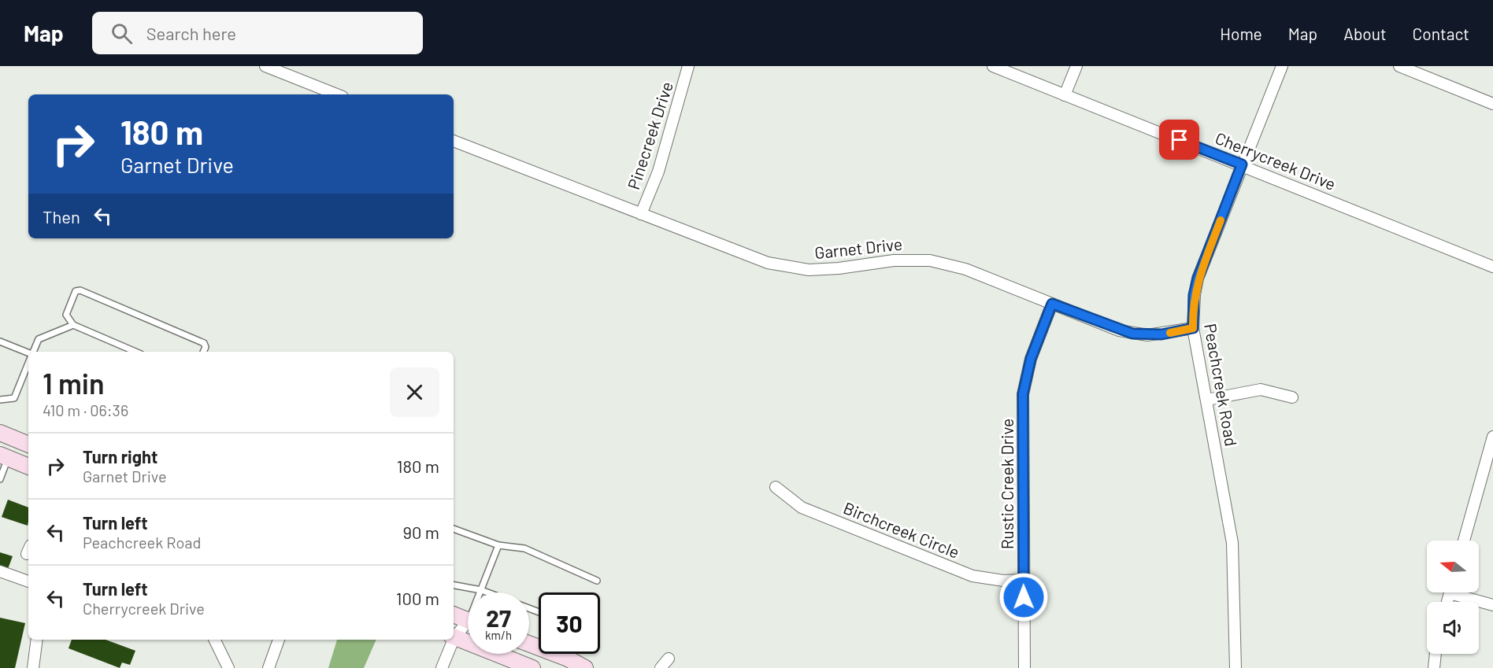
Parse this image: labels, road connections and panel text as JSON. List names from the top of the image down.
{
  "streets": {
    "street": [
      "Pinecreek Drive",
      "Cherrycreek Drive",
      "Garnet Drive",
      "Peachcreek Road",
      "Rustic Creek Drive",
      "Birchcreek Circle"
    ]
  },
  "crossings": [
    ["Pinecreek Drive", "Garnet Drive"],
    ["Cherrycreek Drive", "Peachcreek Road"],
    ["Garnet Drive", "Peachcreek Road"],
    ["Garnet Drive", "Rustic Creek Drive"],
    ["Rustic Creek Drive", "Birchcreek Circle"]
  ],
  "north": "left",
  "page": {
    "header": "Map",
    "search": "Search here",
    "nav": [
      "Home",
      "Map",
      "About",
      "Contact"
    ],
    "turn": ["180 m", "Garnet Drive"],
    "then": "Then",
    "heading": ["1 min", "410 m · 06:36"],
    "list": [
      {
        "name": "Turn right",
        "note": "Garnet Drive",
        "value": "180 m"
      },
      {
        "name": "Turn left",
        "note": "Peachcreek Road",
        "value": "90 m"
      },
      {
        "name": "Turn left",
        "note": "Cherrycreek Drive",
        "value": "100 m"
      }
    ],
    "speed": "27 km/h",
    "limit": "30"
  }
}
